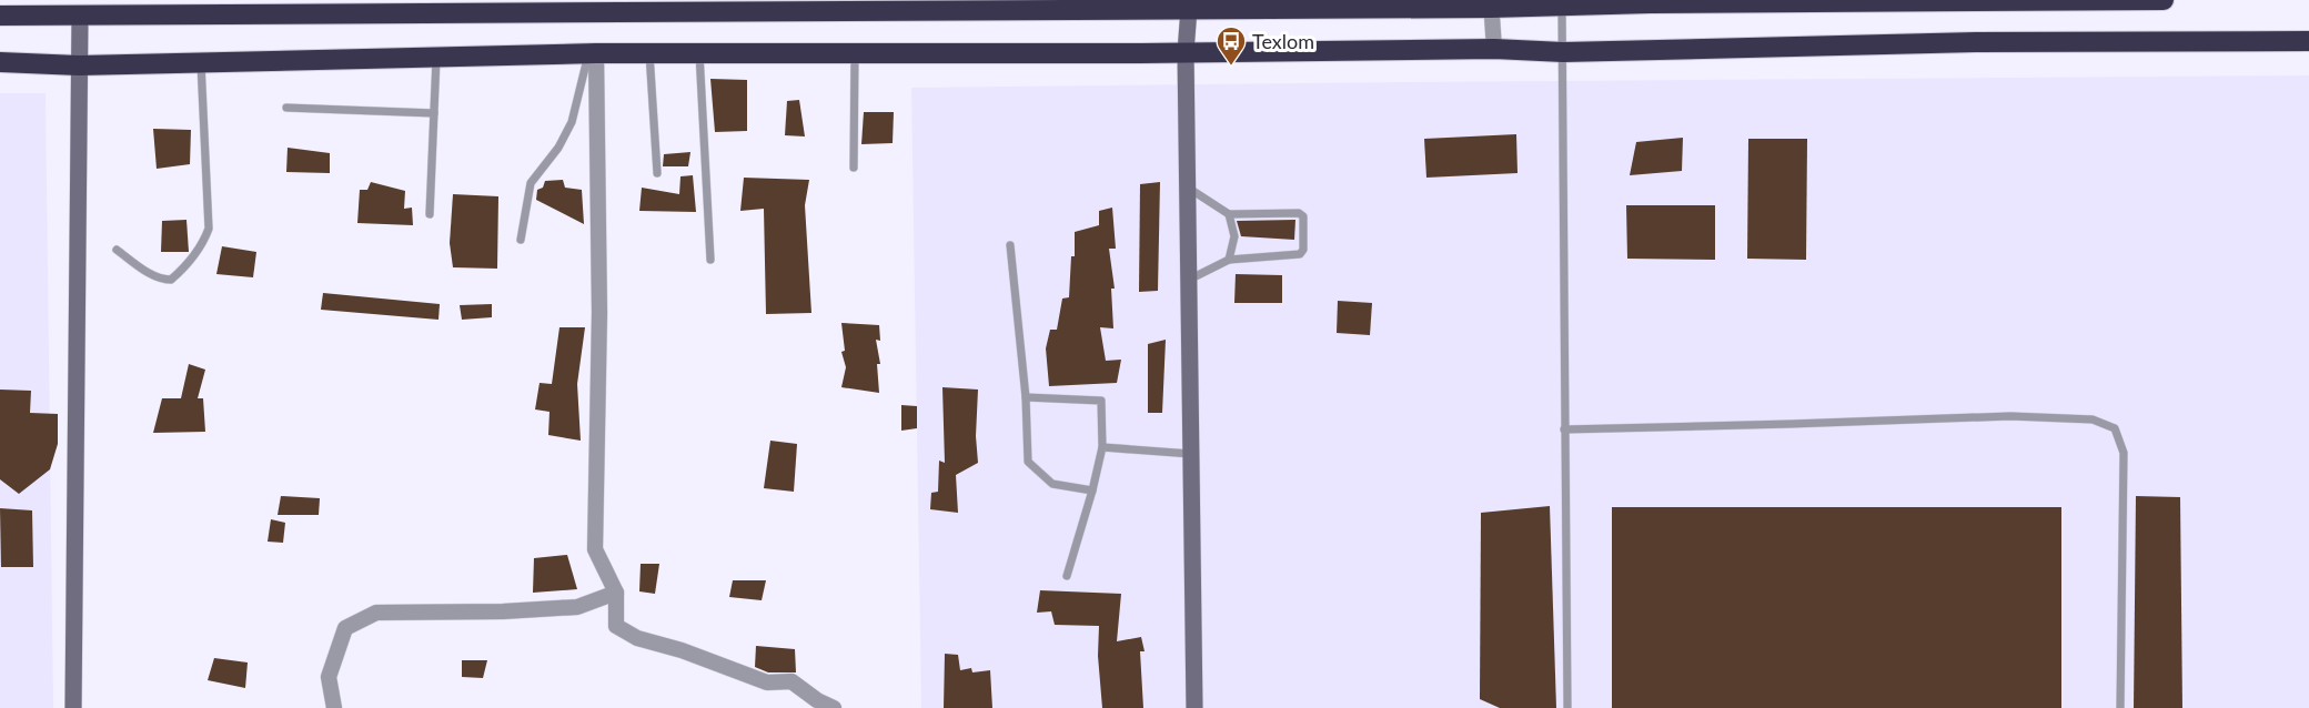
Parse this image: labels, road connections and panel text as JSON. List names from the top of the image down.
{
  "places": {
    "bus stop": ["Texlom"]
  }
}
